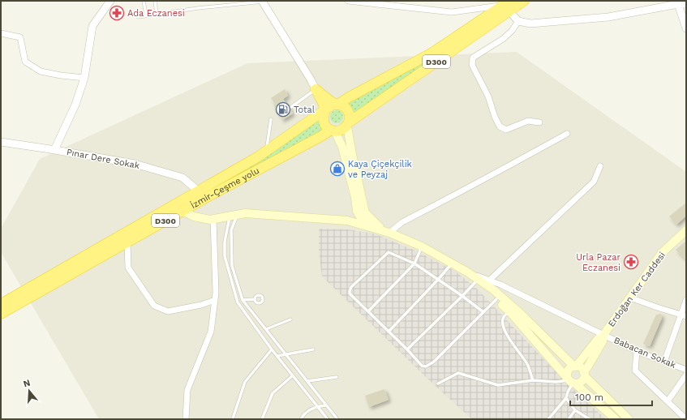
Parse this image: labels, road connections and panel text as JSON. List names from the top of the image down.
{
  "streets": {
    "highway": ["D300", "İzmir-Çeşme yolu"],
    "main road": ["Erdoğan Ker Caddesi"],
    "street": ["Pınar Dere Sokak", "Babacan Sokak"]
  },
  "crossings": [
    ["D300", "İzmir-Çeşme yolu"],
    ["Pınar Dere Sokak", "İzmir-Çeşme yolu"],
    ["Erdoğan Ker Caddesi", "Babacan Sokak"]
  ],
  "places": {
    "pharmacy": ["Ada Eczanesi", "Urla Pazar Eczanesi"],
    "fuel station": ["Total"],
    "shop": ["Kaya Çiçekçilik ve Peyzaj"]
  },
  "scale_bar": "100 m",
  "north": "top"
}
